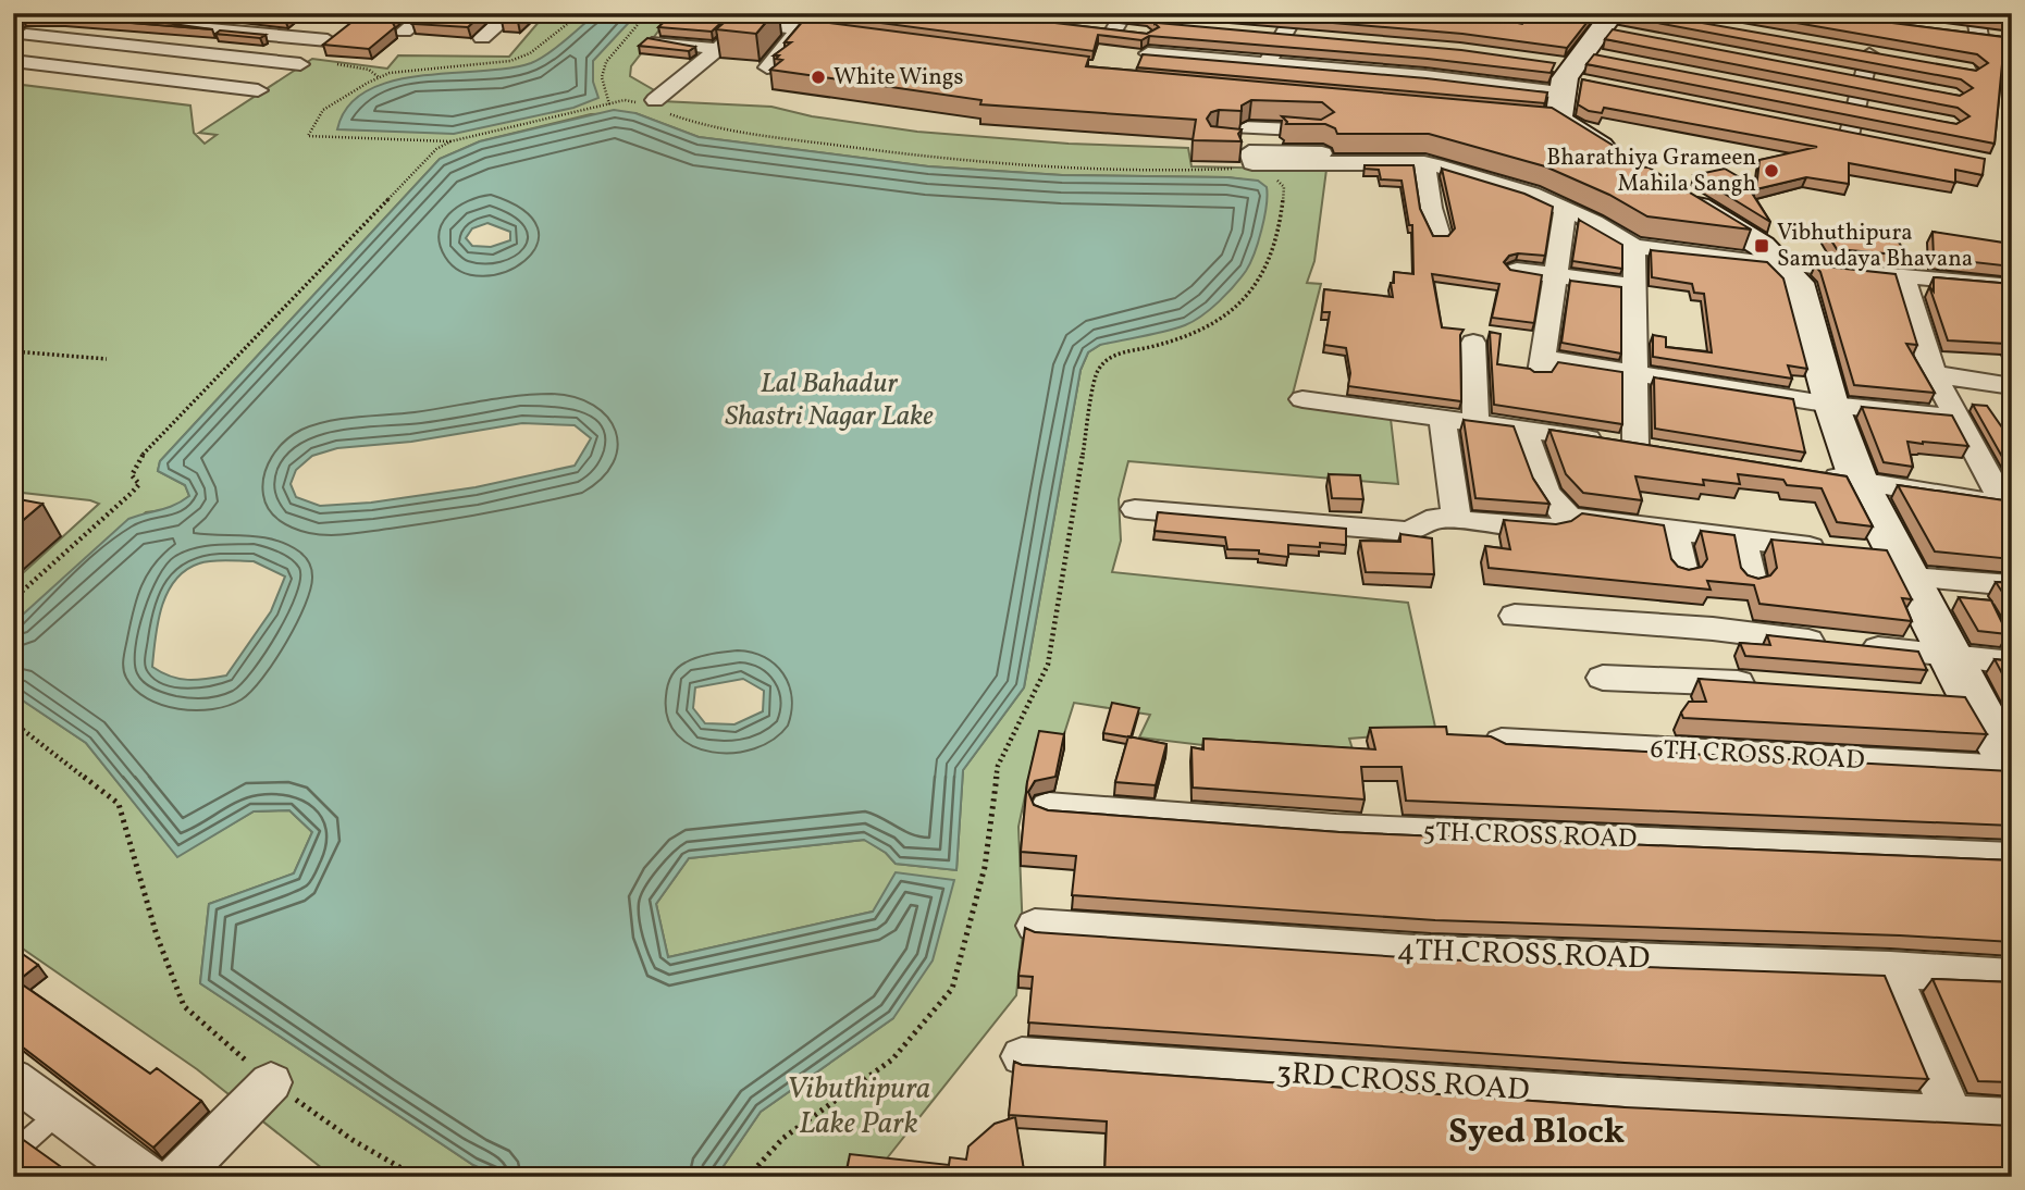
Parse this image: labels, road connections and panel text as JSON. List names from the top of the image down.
{
  "streets": {
    "street": [
      "6TH CROSS ROAD",
      "5TH CROSS ROAD",
      "4TH CROSS ROAD",
      "3RD CROSS ROAD"
    ]
  },
  "districts": ["Syed Block"],
  "water": ["Lal Bahadur Shastri Nagar Lake"],
  "parks": ["Vibuthipura Lake Park"],
  "places": {
    "other": ["White Wings", "Bharathiya Grameen Mahila Sangh"],
    "transit": ["Vibhuthipura Samudaya Bhavana"]
  }
}
